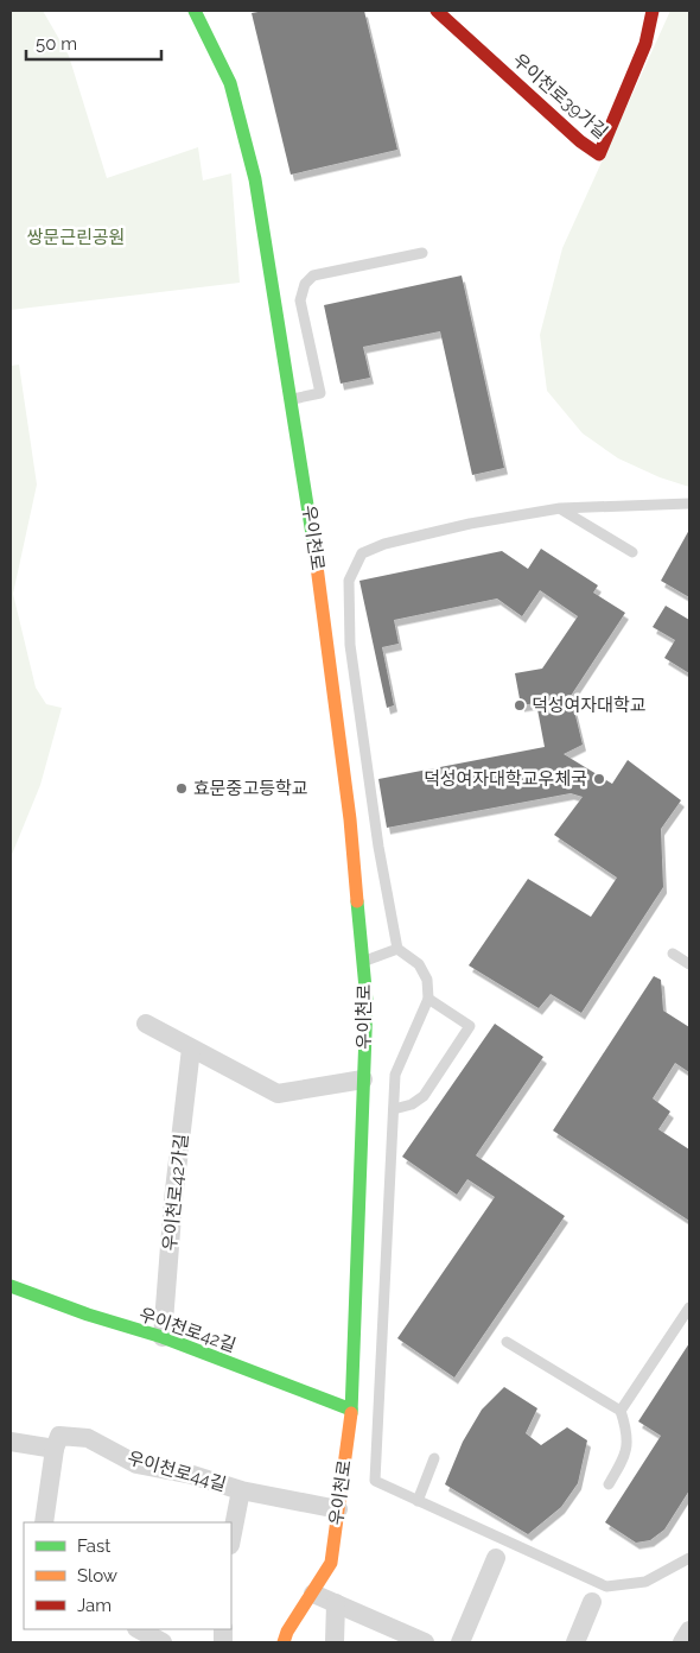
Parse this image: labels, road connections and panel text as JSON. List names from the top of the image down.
{
  "streets": {
    "street": [
      "우이천로39가길",
      "우이천로",
      "우이천로42가길",
      "우이천로42길",
      "우이천로44길"
    ]
  },
  "crossings": [
    ["우이천로", "우이천로42길"],
    ["우이천로", "우이천로44길"],
    ["우이천로42가길", "우이천로42길"]
  ],
  "parks": ["쌍문근린공원"],
  "places": ["덕성여자대학교", "덕성여자대학교우체국", "효문중고등학교"],
  "legend": ["Fast", "Slow", "Jam"],
  "scale_bar": "50 m"
}
